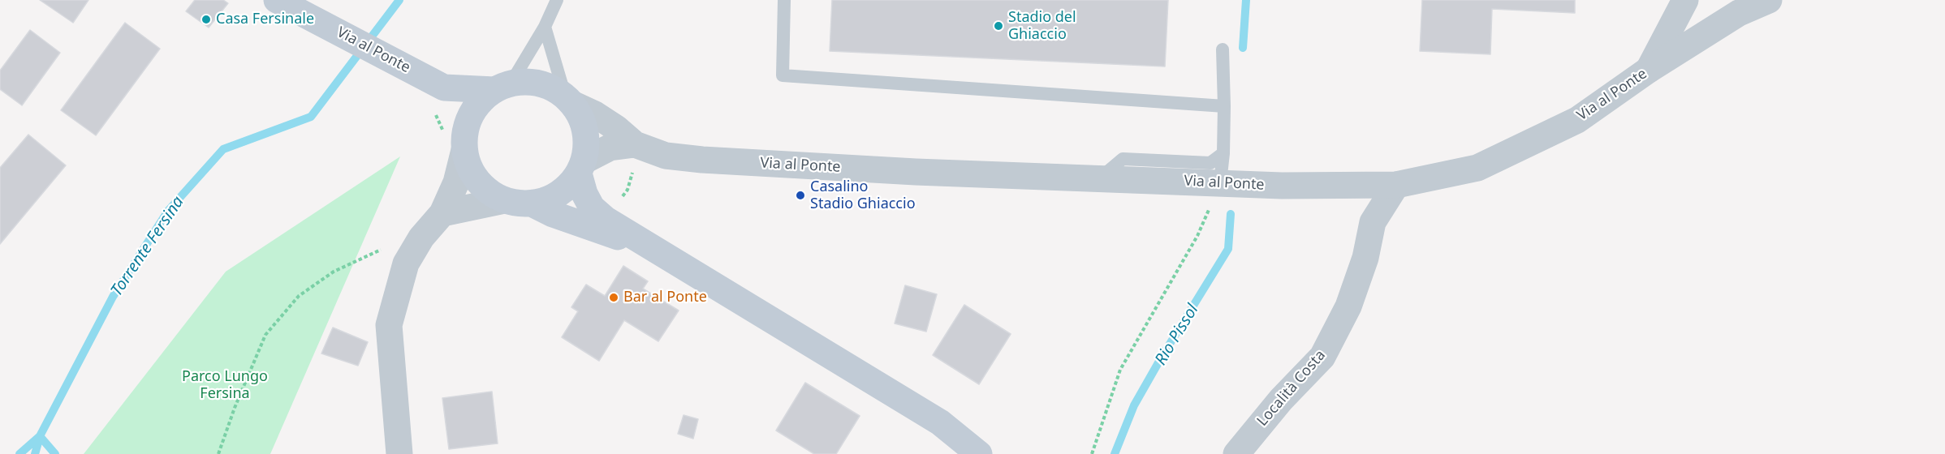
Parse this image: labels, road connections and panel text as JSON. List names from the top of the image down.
{
  "streets": {
    "main road": ["Via al Ponte"],
    "street": ["Località Costa"]
  },
  "crossings": [
    ["Via al Ponte", "Località Costa"]
  ],
  "water": ["Torrente Fersina", "Rio Pissol"],
  "parks": ["Parco Lungo Fersina"],
  "places": [
    "Casa Fersinale",
    "Stadio del Ghiaccio",
    "Casalino Stadio Ghiaccio",
    "Bar al Ponte"
  ]
}
